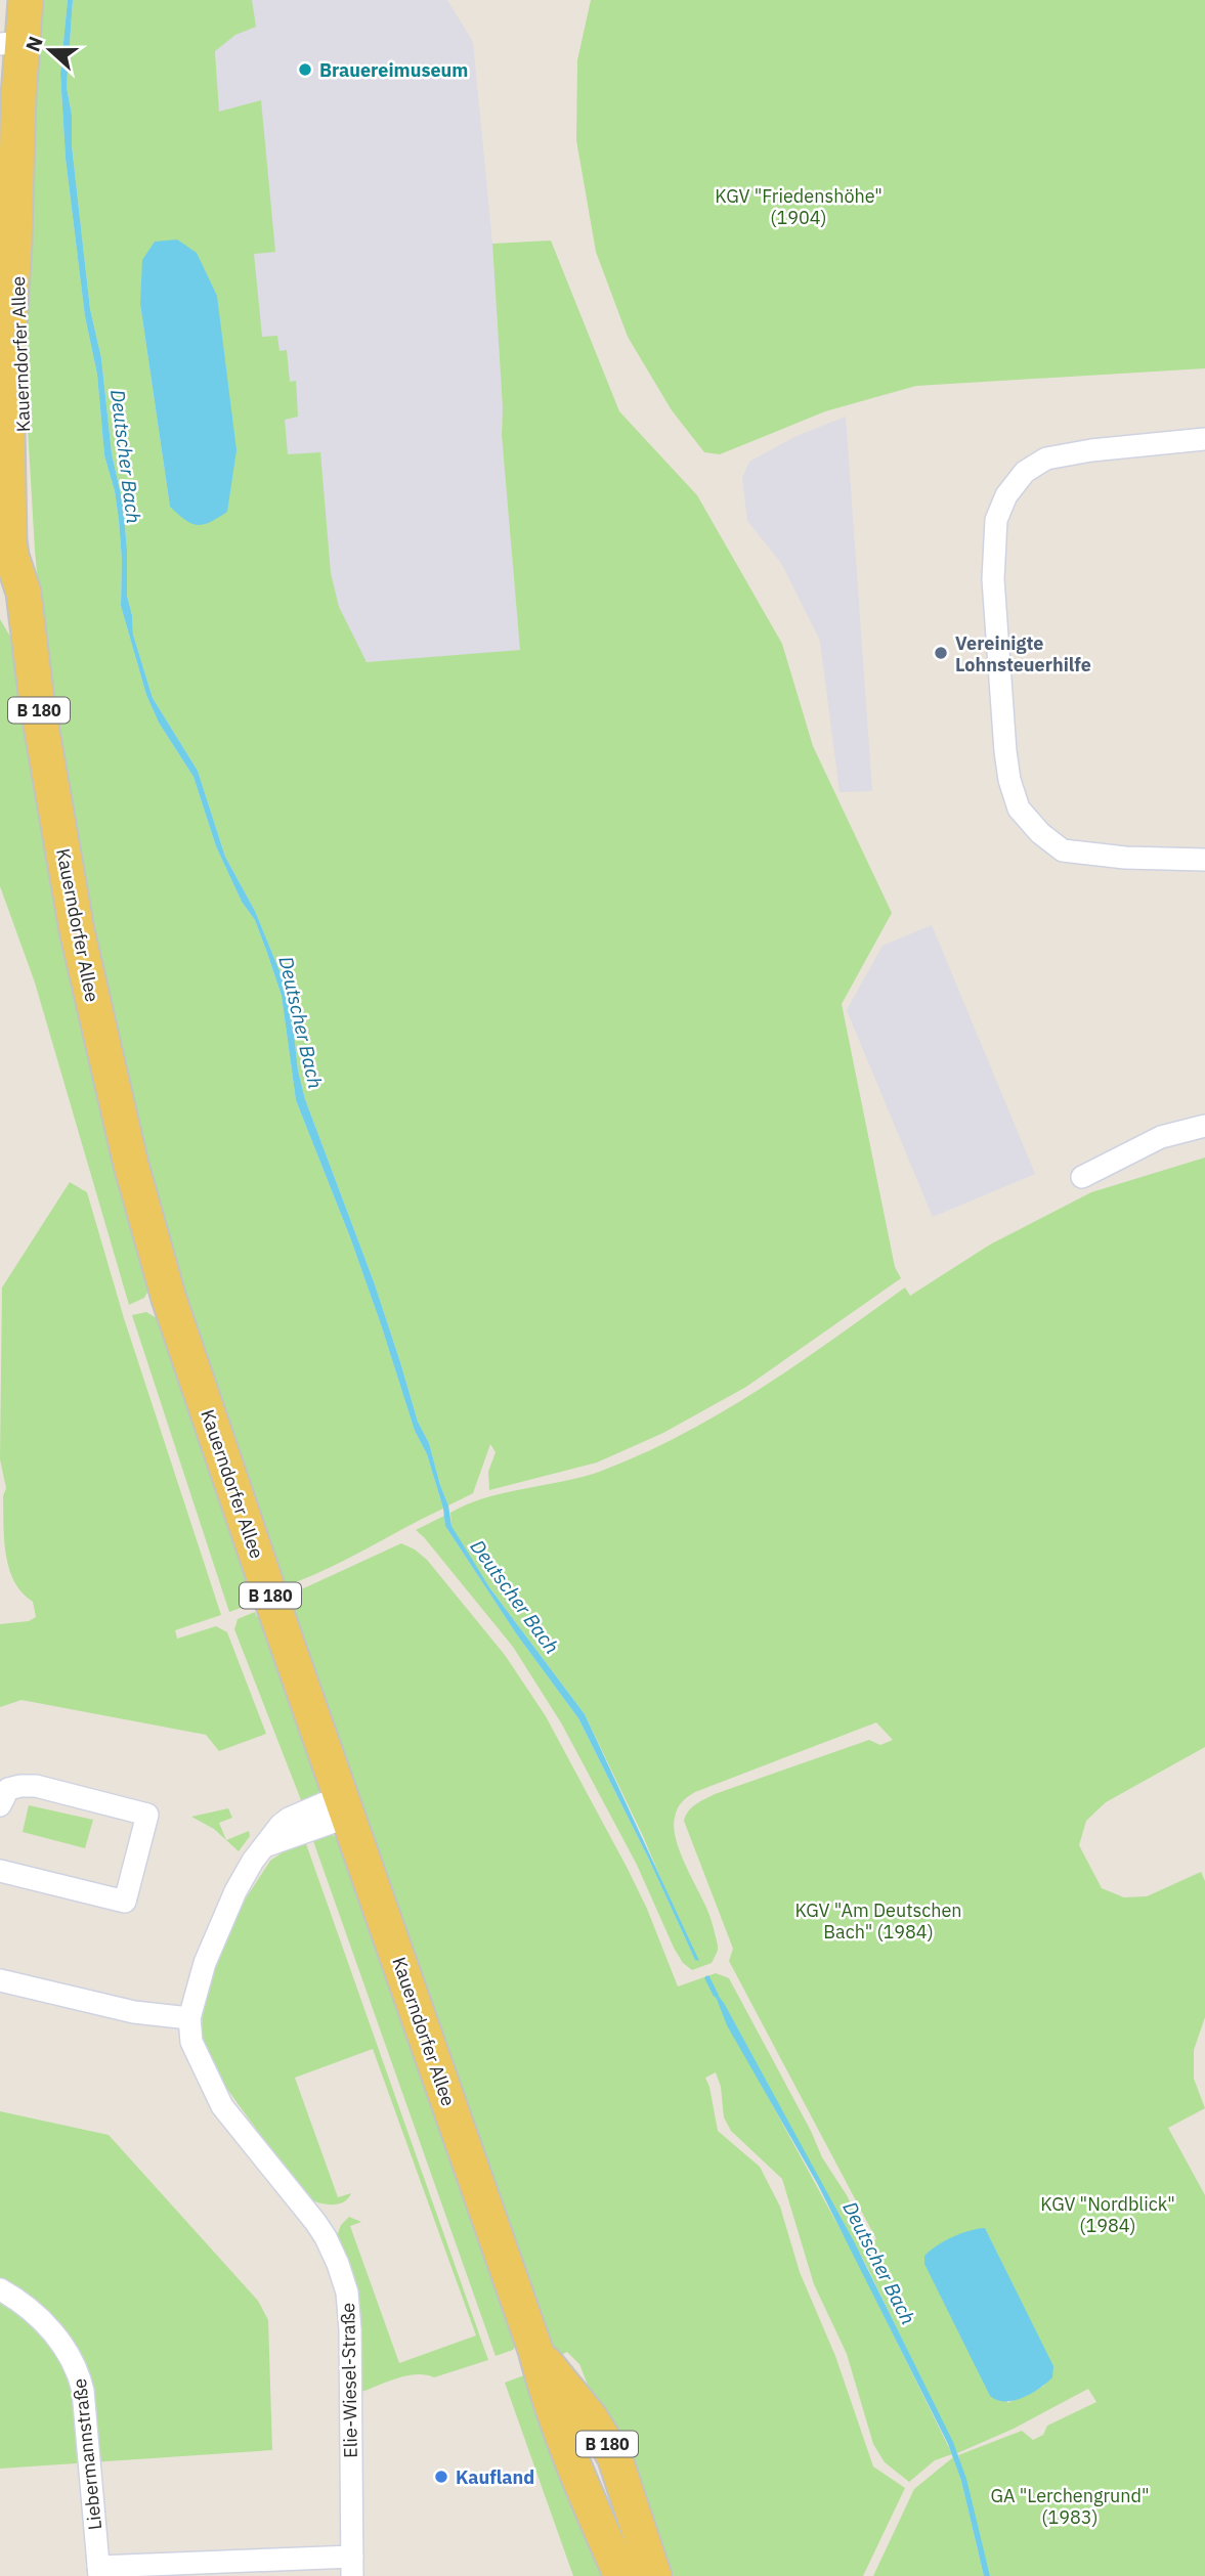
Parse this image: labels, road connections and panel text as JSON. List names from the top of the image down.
{
  "streets": {
    "main road": ["Kauerndorfer Allee", "B 180"],
    "street": ["Elie-Wiesel-Straße", "Liebermannstraße"]
  },
  "crossings": [
    ["Kauerndorfer Allee", "Elie-Wiesel-Straße"],
    ["Elie-Wiesel-Straße", "Liebermannstraße"]
  ],
  "water": ["Deutscher Bach"],
  "parks": [
    "KGV \"Friedenshöhe\" (1904)",
    "KGV \"Am Deutschen Bach\" (1984)",
    "KGV \"Nordblick\" (1984)",
    "GA \"Lerchengrund\" (1983)"
  ],
  "places": ["Brauereimuseum", "Vereinigte Lohnsteuerhilfe", "Kaufland"],
  "north": "left"
}
